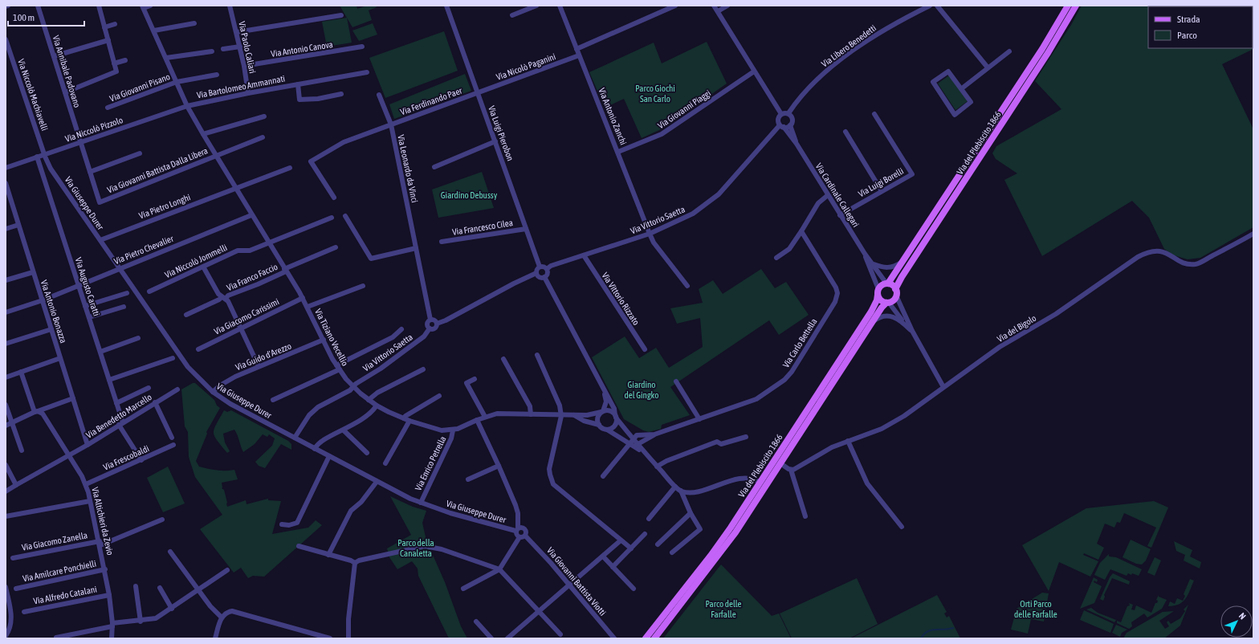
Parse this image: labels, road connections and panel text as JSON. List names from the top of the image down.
{
  "streets": {
    "main road": ["Via del Plebiscito 1866"],
    "street": [
      "Via Libero Benedetti",
      "Via Paolo Caliari",
      "Via Antonio Canova",
      "Via Nicolò Paganini",
      "Via Annibale Padovano",
      "Via Bartolomeo Ammannati",
      "Via Giovanni Pisano",
      "Via Niccolò Machiavelli",
      "Via Ferdinando Paer",
      "Via Giovanni Piaggi",
      "Via Antonio Zanchi",
      "Via Niccolò Pizzolo",
      "Via Luigi Pierobon",
      "Via Leonardo da Vinci",
      "Via Giovanni Battista Dalla Libera",
      "Via Luigi Borelli",
      "Via Cardinale Callegari",
      "Via Giuseppe Durer",
      "Via Pietro Longhi",
      "Via Vittorio Saetta",
      "Via Francesco Cilea",
      "Via Pietro Chevalier",
      "Via Niccolò Jommelli",
      "Via Franco Faccio",
      "Via Augusto Caratti",
      "Via Vittorio Rizzato",
      "Via Antonio Bonazza",
      "Via Giacomo Carissimi",
      "Via del Bigolo",
      "Via Tiziano Vecellio",
      "Via Carlo Bettella",
      "Via Guido d'Arezzo",
      "Via Benedetto Marcello",
      "Via Frescobaldi",
      "Via Enrico Petrella",
      "Via Altichieri da Zevio",
      "Via Giacomo Zanella",
      "Via Amilcare Ponchielli",
      "Via Giovanni Battista Viotti",
      "Via Alfredo Catalani"
    ]
  },
  "crossings": [
    ["Via Libero Benedetti", "Via Cardinale Callegari"],
    ["Via Libero Benedetti", "Via Vittorio Saetta"],
    ["Via Paolo Caliari", "Via Antonio Canova"],
    ["Via Paolo Caliari", "Via Bartolomeo Ammannati"],
    ["Via Nicolò Paganini", "Via Ferdinando Paer"],
    ["Via Nicolò Paganini", "Via Antonio Zanchi"],
    ["Via Nicolò Paganini", "Via Luigi Pierobon"],
    ["Via Annibale Padovano", "Via Niccolò Pizzolo"],
    ["Via Annibale Padovano", "Via Giovanni Battista Dalla Libera"],
    ["Via Bartolomeo Ammannati", "Via Niccolò Pizzolo"],
    ["Via Bartolomeo Ammannati", "Via Tiziano Vecellio"],
    ["Via Giovanni Pisano", "Via Tiziano Vecellio"],
    ["Via Niccolò Machiavelli", "Via Niccolò Pizzolo"],
    ["Via Niccolò Machiavelli", "Via Giuseppe Durer"],
    ["Via Ferdinando Paer", "Via Luigi Pierobon"],
    ["Via Ferdinando Paer", "Via Leonardo da Vinci"],
    ["Via Giovanni Piaggi", "Via Antonio Zanchi"],
    ["Via Antonio Zanchi", "Via Vittorio Saetta"],
    ["Via Niccolò Pizzolo", "Via Giovanni Battista Dalla Libera"],
    ["Via Niccolò Pizzolo", "Via Giuseppe Durer"],
    ["Via Niccolò Pizzolo", "Via Augusto Caratti"],
    ["Via Niccolò Pizzolo", "Via Tiziano Vecellio"],
    ["Via Luigi Pierobon", "Via Vittorio Saetta"],
    ["Via Luigi Pierobon", "Via Francesco Cilea"],
    ["Via del Plebiscito 1866", "Via Cardinale Callegari"],
    ["Via Leonardo da Vinci", "Via Vittorio Saetta"],
    ["Via Giovanni Battista Dalla Libera", "Via Tiziano Vecellio"],
    ["Via Luigi Borelli", "Via Cardinale Callegari"],
    ["Via Cardinale Callegari", "Via Vittorio Saetta"],
    ["Via Giuseppe Durer", "Via Pietro Longhi"],
    ["Via Giuseppe Durer", "Via Vittorio Saetta"],
    ["Via Giuseppe Durer", "Via Pietro Chevalier"],
    ["Via Giuseppe Durer", "Via Guido d'Arezzo"],
    ["Via Giuseppe Durer", "Via Enrico Petrella"],
    ["Via Giuseppe Durer", "Via Giovanni Battista Viotti"],
    ["Via Pietro Longhi", "Via Tiziano Vecellio"],
    ["Via Vittorio Saetta", "Via Vittorio Rizzato"],
    ["Via Vittorio Saetta", "Via Tiziano Vecellio"],
    ["Via Pietro Chevalier", "Via Augusto Caratti"],
    ["Via Pietro Chevalier", "Via Antonio Bonazza"],
    ["Via Pietro Chevalier", "Via Tiziano Vecellio"],
    ["Via Niccolò Jommelli", "Via Tiziano Vecellio"],
    ["Via Franco Faccio", "Via Tiziano Vecellio"],
    ["Via Augusto Caratti", "Via Benedetto Marcello"],
    ["Via Augusto Caratti", "Via Frescobaldi"],
    ["Via Antonio Bonazza", "Via Benedetto Marcello"],
    ["Via Giacomo Carissimi", "Via Tiziano Vecellio"],
    ["Via Tiziano Vecellio", "Via Guido d'Arezzo"],
    ["Via Tiziano Vecellio", "Via Enrico Petrella"],
    ["Via Tiziano Vecellio", "Via Giovanni Battista Viotti"],
    ["Via Benedetto Marcello", "Via Altichieri da Zevio"],
    ["Via Frescobaldi", "Via Altichieri da Zevio"],
    ["Via Altichieri da Zevio", "Via Giacomo Zanella"],
    ["Via Altichieri da Zevio", "Via Amilcare Ponchielli"],
    ["Via Altichieri da Zevio", "Via Alfredo Catalani"]
  ],
  "parks": [
    "Parco Giochi San Carlo",
    "Giardino Debussy",
    "Giardino del Gingko",
    "Parco della Canaletta",
    "Parco delle Farfalle",
    "Orti Parco delle Farfalle"
  ],
  "legend": ["Strada", "Parco"],
  "scale_bar": "100 m",
  "north": "top right"
}
